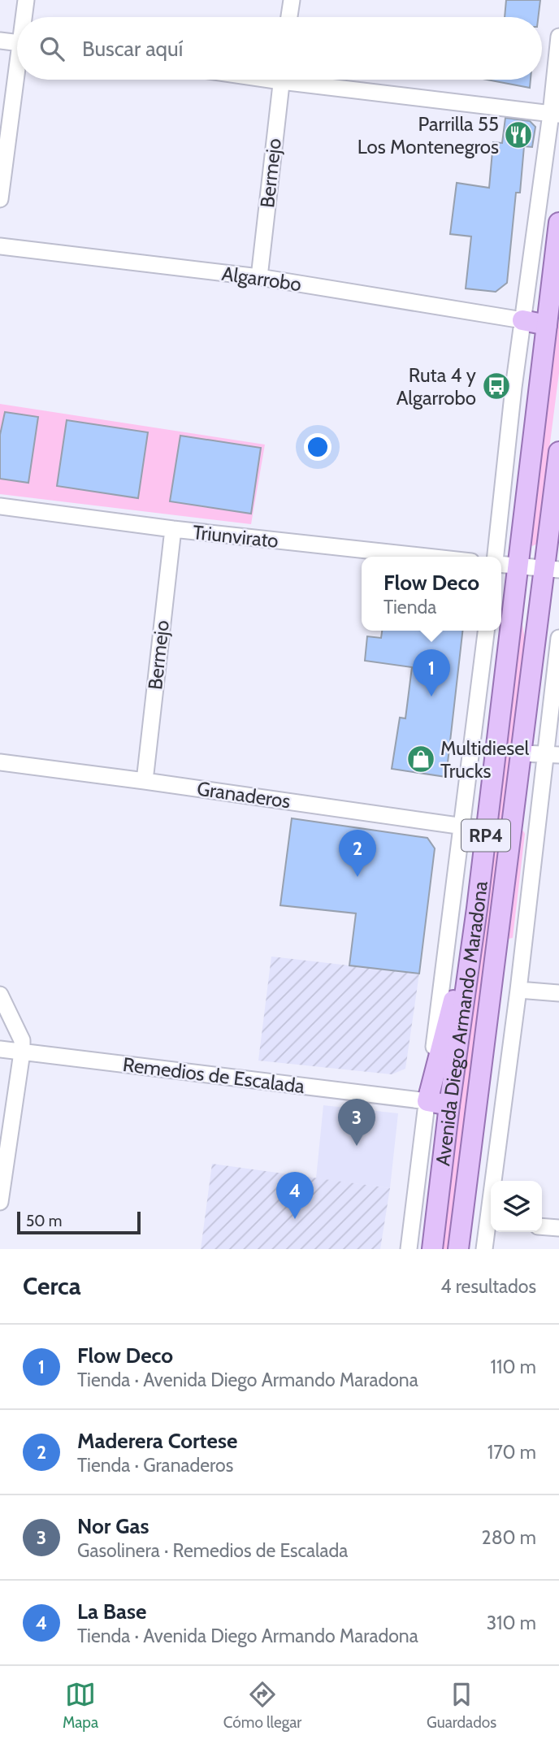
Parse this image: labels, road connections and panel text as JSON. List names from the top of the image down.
{
  "streets": {
    "main road": ["RP4", "Avenida Diego Armando Maradona"],
    "street": [
      "Bermejo",
      "Algarrobo",
      "Triunvirato",
      "Granaderos",
      "Remedios de Escalada"
    ]
  },
  "crossings": [
    ["Bermejo", "Algarrobo"],
    ["Bermejo", "Triunvirato"],
    ["Bermejo", "Granaderos"],
    ["Granaderos", "Avenida Diego Armando Maradona"],
    ["Avenida Diego Armando Maradona", "Remedios de Escalada"]
  ],
  "places": {
    "restaurant": ["Parrilla 55 Los Montenegros"],
    "bus stop": ["Ruta 4 y Algarrobo"],
    "shop": ["Multidiesel Trucks"]
  },
  "scale_bar": "50 m",
  "page": {
    "search": "Buscar aquí",
    "popup": ["Flow Deco", "Tienda"],
    "pins": [
      "1",
      "2",
      "3",
      "4"
    ],
    "scale": "50 m",
    "heading": ["Cerca", "4 resultados"],
    "list": [
      {
        "mark": "1",
        "name": "Flow Deco",
        "note": "Tienda · Avenida Diego Armando Maradona",
        "value": "110 m"
      },
      {
        "mark": "2",
        "name": "Maderera Cortese",
        "note": "Tienda · Granaderos",
        "value": "170 m"
      },
      {
        "mark": "3",
        "name": "Nor Gas",
        "note": "Gasolinera · Remedios de Escalada",
        "value": "280 m"
      },
      {
        "mark": "4",
        "name": "La Base",
        "note": "Tienda · Avenida Diego Armando Maradona",
        "value": "310 m"
      }
    ],
    "nav": ["Mapa", "Cómo llegar", "Guardados"]
  }
}
